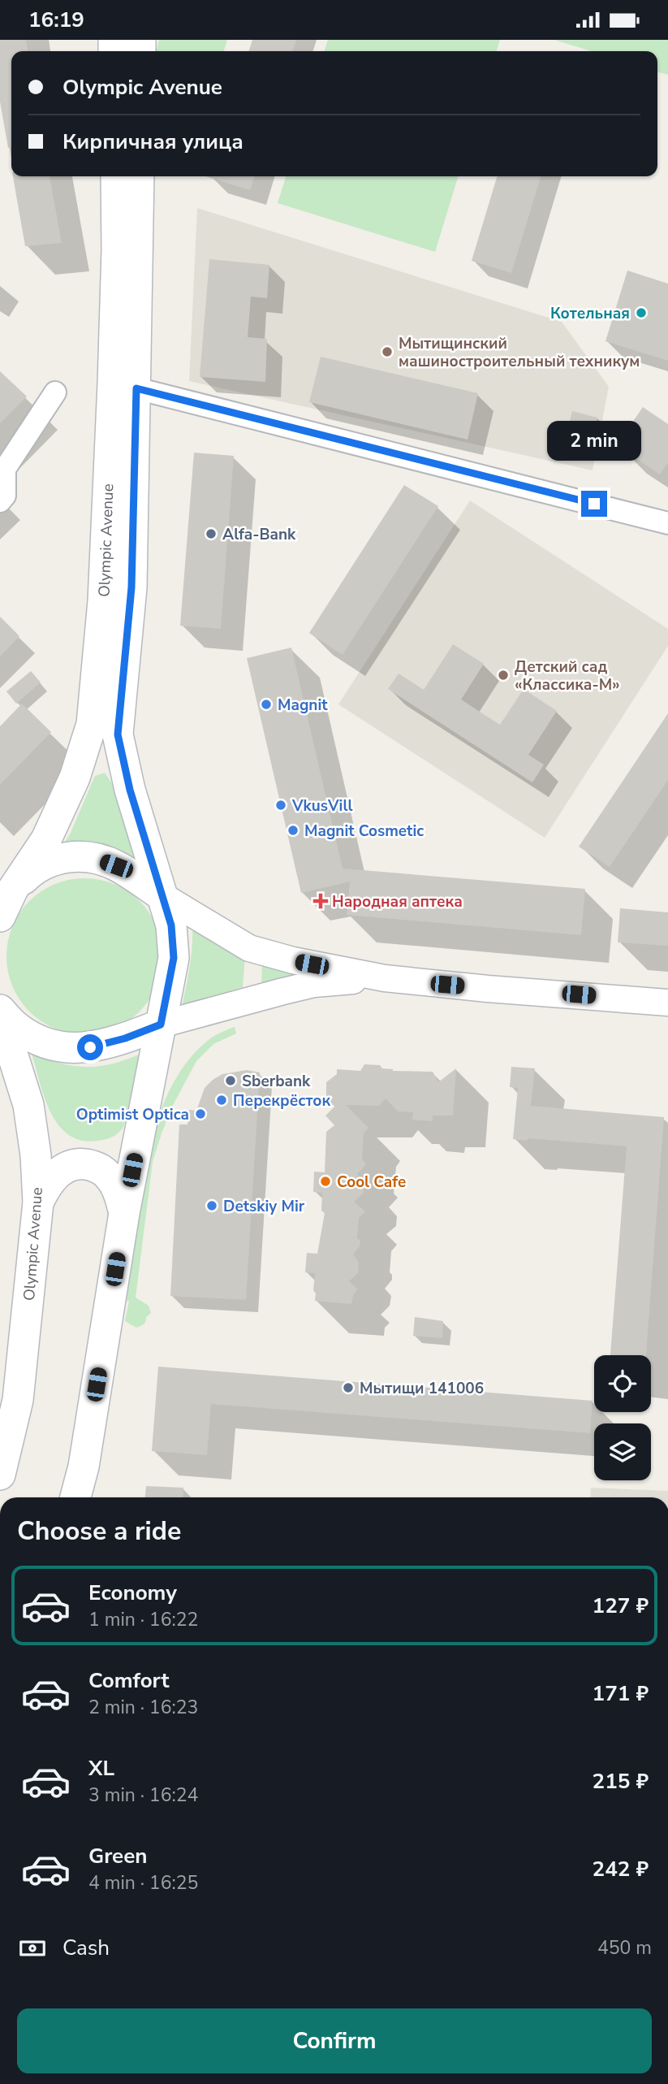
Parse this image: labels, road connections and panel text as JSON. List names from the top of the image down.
{
  "streets": {
    "main road": ["Olympic Avenue"]
  },
  "places": {
    "other": [
      "Котельная",
      "Мытищинский машиностроительный техникум",
      "Alfa-Bank",
      "Детский сад «Классика-М»",
      "Magnit",
      "VkusVill",
      "Magnit Cosmetic",
      "Sberbank",
      "Перекрёсток",
      "Optimist Optica",
      "Cool Cafe",
      "Detskiy Mir",
      "Мытищи 141006"
    ],
    "health": ["Народная аптека"]
  },
  "page": {
    "status": "16:19",
    "banner": ["Olympic Avenue", "Кирпичная улица"],
    "bubble": "2 min",
    "heading": "Choose a ride",
    "list": [
      {
        "name": "Economy",
        "note": "1 min · 16:22",
        "value": "127 ₽"
      },
      {
        "name": "Comfort",
        "note": "2 min · 16:23",
        "value": "171 ₽"
      },
      {
        "name": "XL",
        "note": "3 min · 16:24",
        "value": "215 ₽"
      },
      {
        "name": "Green",
        "note": "4 min · 16:25",
        "value": "242 ₽"
      }
    ],
    "pay": ["Cash", "450 m"],
    "buttons": "Confirm"
  }
}
